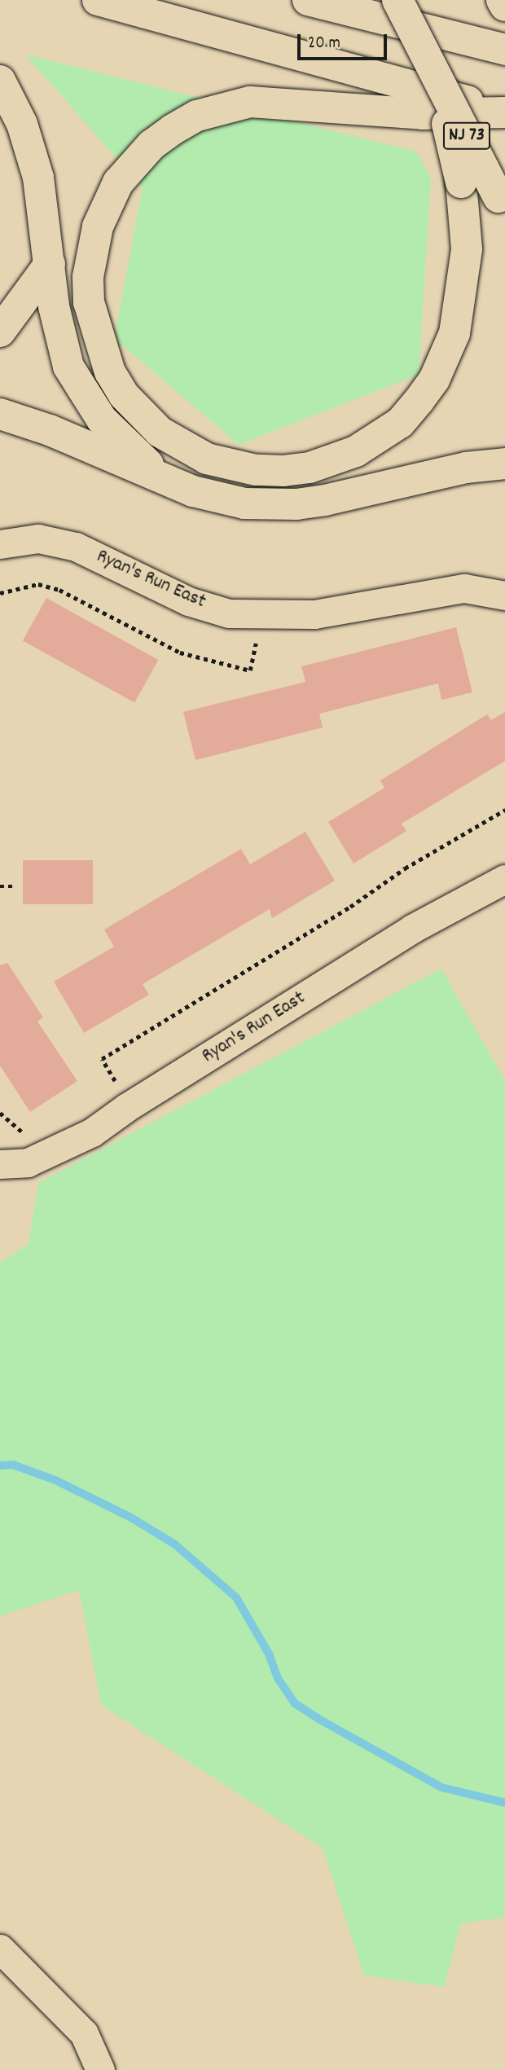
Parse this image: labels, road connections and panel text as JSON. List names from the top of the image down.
{
  "streets": {
    "highway": ["NJ 73"],
    "street": ["Ryan's Run East"]
  },
  "scale_bar": "20 m"
}
